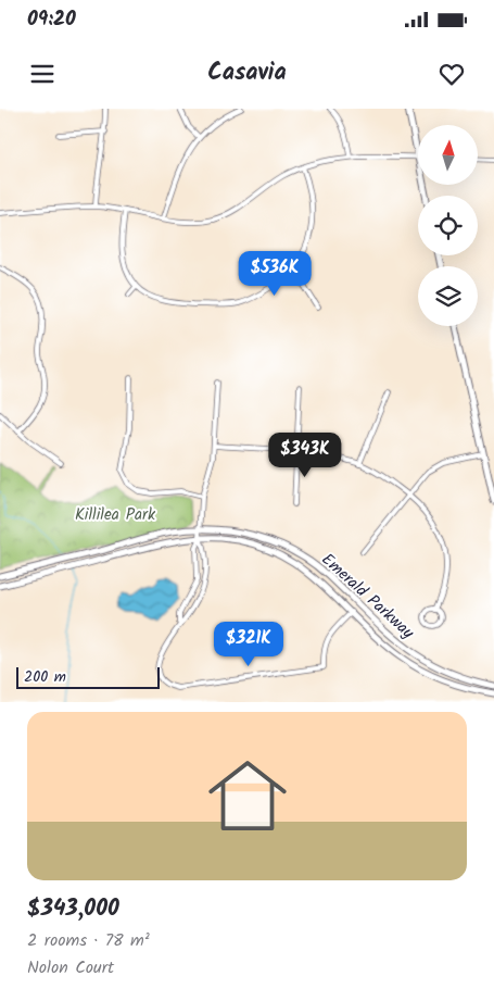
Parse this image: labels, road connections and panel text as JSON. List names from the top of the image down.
{
  "streets": {
    "main road": ["Emerald Parkway"]
  },
  "parks": ["Killilea Park"],
  "scale_bar": "200 m",
  "north": "top",
  "page": {
    "status": "09:20",
    "header": "Casavia",
    "price": ["$536K", "$343K", "$321K"],
    "scale": "200 m",
    "list": [
      {
        "name": "$343,000",
        "note": "2 rooms · 78 m² · Nolon Court"
      }
    ]
  }
}
